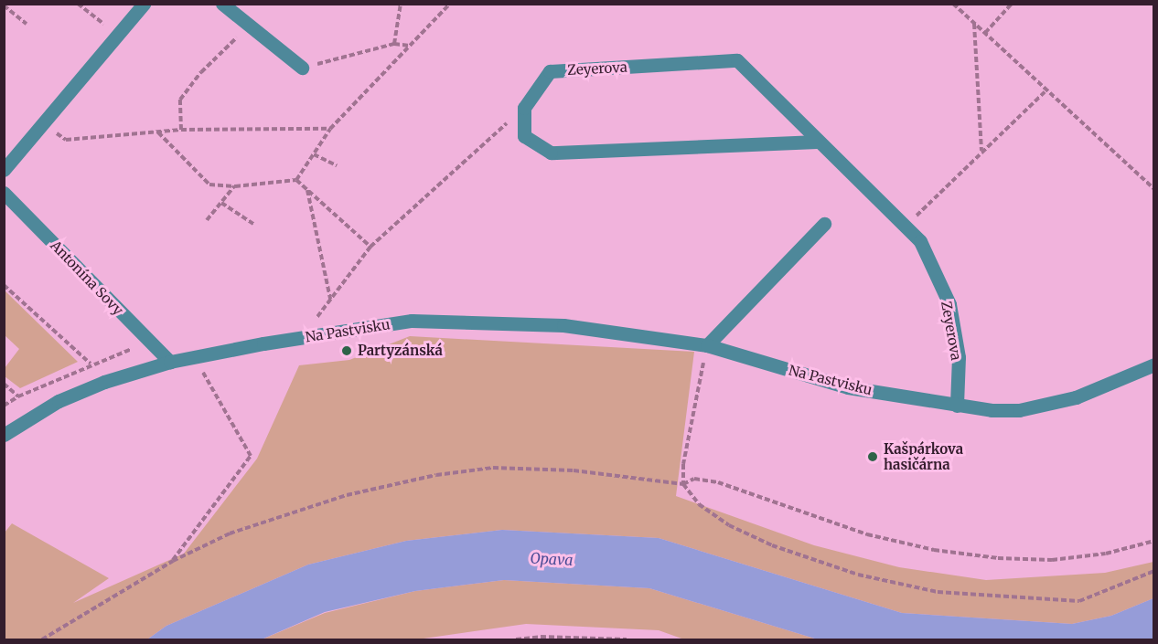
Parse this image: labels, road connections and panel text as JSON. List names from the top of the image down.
{
  "streets": {
    "street": ["Zeyerova", "Antonína Sovy", "Na Pastvisku"]
  },
  "crossings": [
    ["Zeyerova", "Na Pastvisku"],
    ["Antonína Sovy", "Na Pastvisku"]
  ],
  "water": ["Opava"],
  "places": ["Partyzánská", "Kašpárkova hasičárna"]
}
